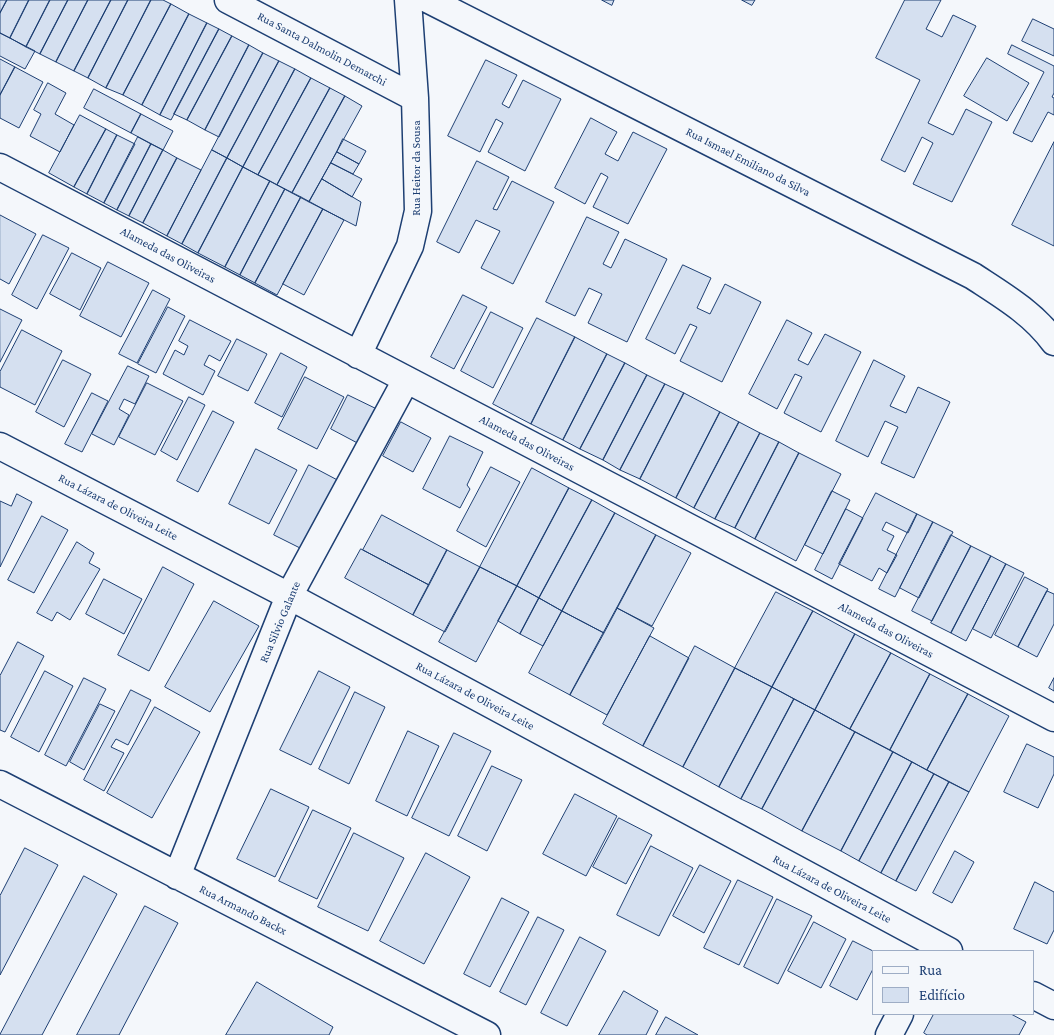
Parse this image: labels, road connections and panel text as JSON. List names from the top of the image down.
{
  "streets": {
    "street": [
      "Rua Santa Dalmolin Demarchi",
      "Rua Ismael Emiliano da Silva",
      "Rua Heitor da Sousa",
      "Alameda das Oliveiras",
      "Rua Lázara de Oliveira Leite",
      "Rua Silvio Galante",
      "Rua Armando Backx"
    ]
  },
  "crossings": [
    ["Rua Santa Dalmolin Demarchi", "Rua Heitor da Sousa"],
    ["Rua Heitor da Sousa", "Alameda das Oliveiras"],
    ["Alameda das Oliveiras", "Rua Silvio Galante"],
    ["Rua Lázara de Oliveira Leite", "Rua Silvio Galante"],
    ["Rua Silvio Galante", "Rua Armando Backx"]
  ],
  "legend": ["Rua", "Edifício"]
}
